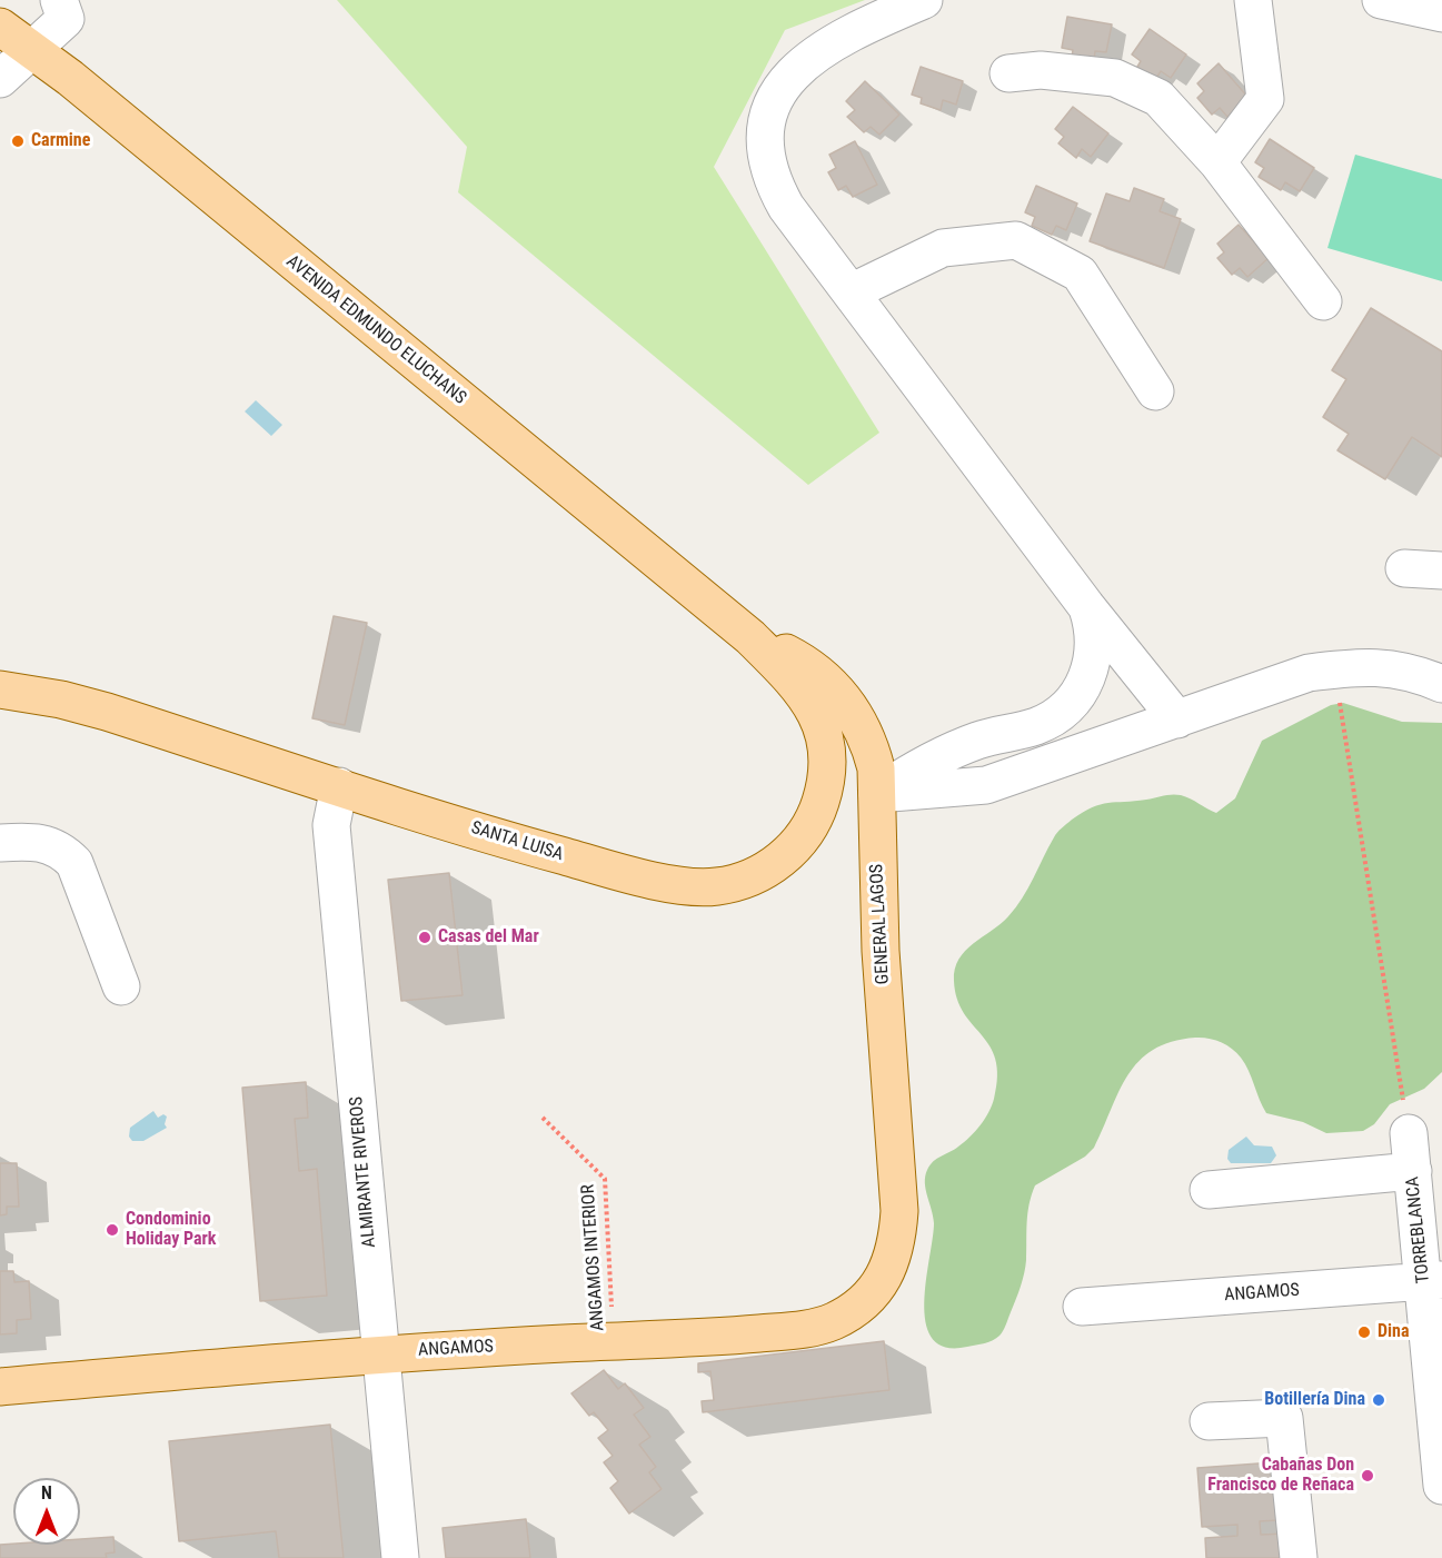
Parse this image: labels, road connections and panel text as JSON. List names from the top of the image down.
{
  "streets": {
    "main road": [
      "AVENIDA EDMUNDO ELUCHANS",
      "SANTA LUISA",
      "GENERAL LAGOS",
      "ANGAMOS"
    ],
    "street": ["ALMIRANTE RIVEROS", "TORREBLANCA"],
    "path": ["ANGAMOS INTERIOR"]
  },
  "crossings": [
    ["AVENIDA EDMUNDO ELUCHANS", "SANTA LUISA"],
    ["AVENIDA EDMUNDO ELUCHANS", "GENERAL LAGOS"],
    ["SANTA LUISA", "GENERAL LAGOS"],
    ["SANTA LUISA", "ALMIRANTE RIVEROS"],
    ["GENERAL LAGOS", "ANGAMOS"],
    ["ALMIRANTE RIVEROS", "ANGAMOS"],
    ["TORREBLANCA", "ANGAMOS"],
    ["ANGAMOS INTERIOR", "ANGAMOS"]
  ],
  "places": [
    "Carmine",
    "Casas del Mar",
    "Condominio Holiday Park",
    "Dina",
    "Botillería Dina",
    "Cabañas Don Francisco de Reñaca"
  ],
  "north": "top"
}
